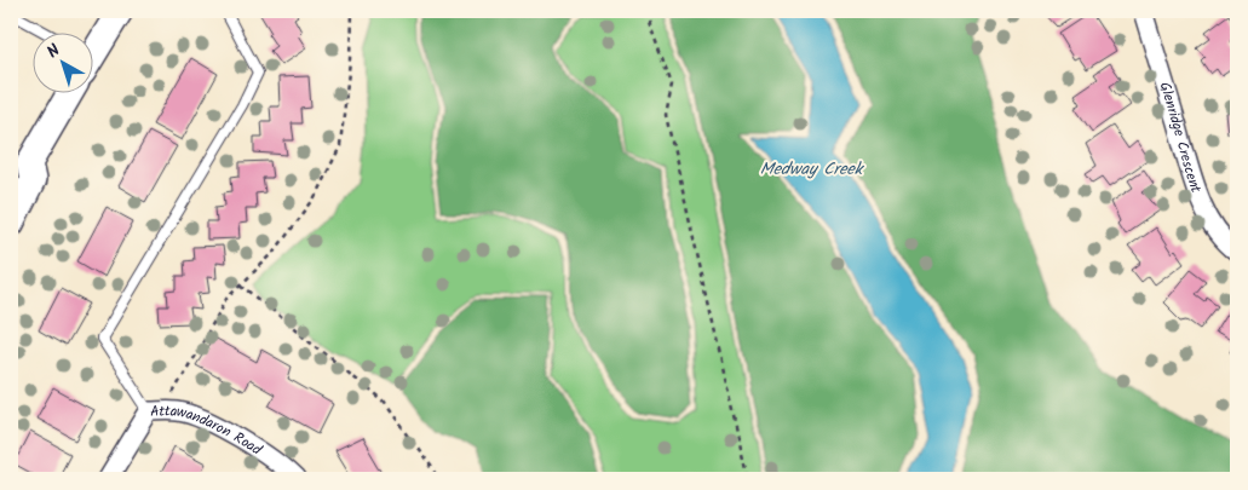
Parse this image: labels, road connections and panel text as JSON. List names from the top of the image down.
{
  "streets": {
    "street": ["Glenridge Crescent", "Attawandaron Road"]
  },
  "water": ["Medway Creek"],
  "north": "top left"
}
